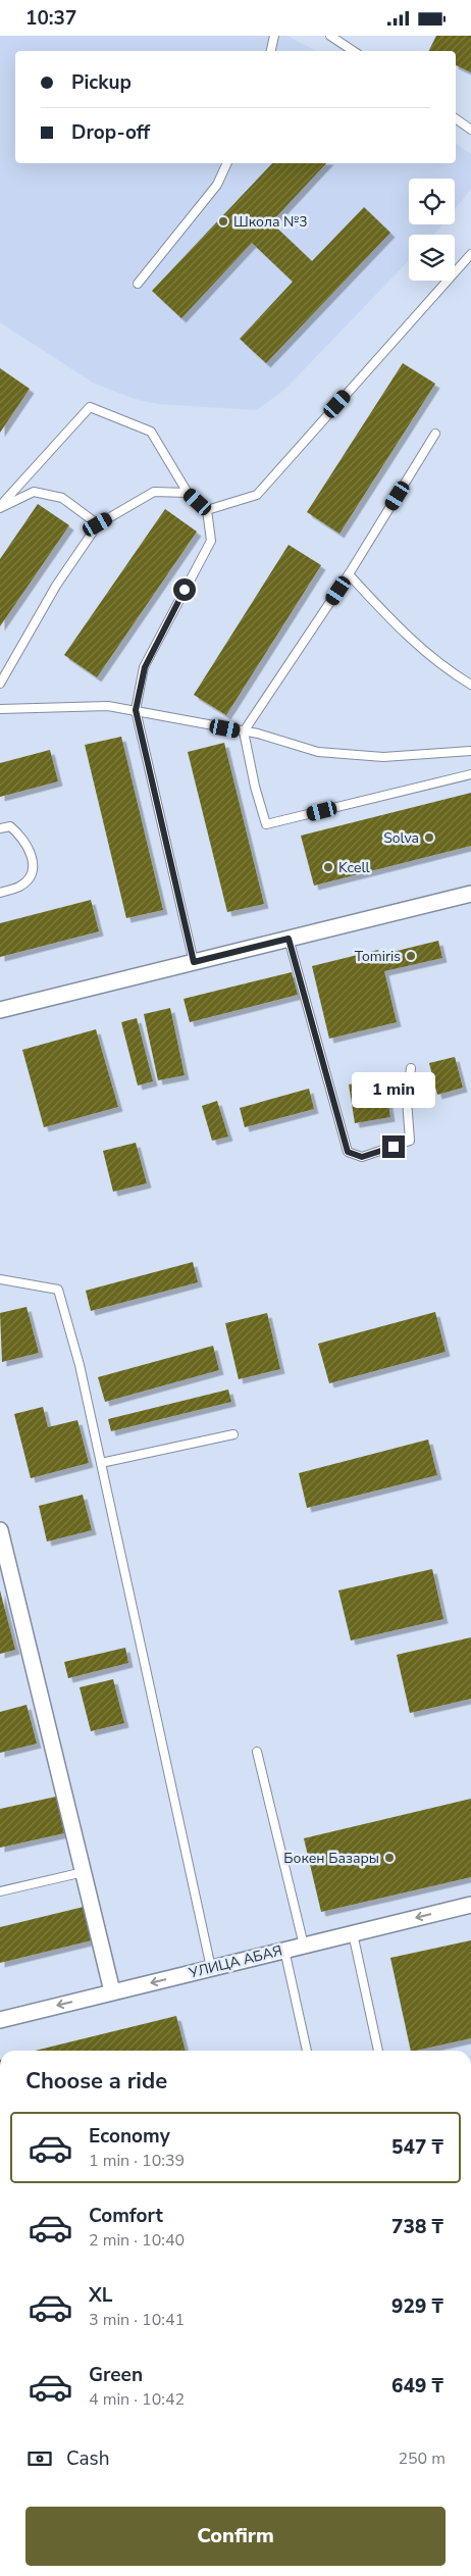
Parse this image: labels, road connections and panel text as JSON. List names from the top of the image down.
{
  "streets": {
    "street": ["УЛИЦА АБАЯ"]
  },
  "one_way": ["УЛИЦА АБАЯ"],
  "places": [
    "Школа №3",
    "Solva",
    "Kcell",
    "Tomiris",
    "Бокен Базары"
  ],
  "page": {
    "status": "10:37",
    "banner": ["Pickup", "Drop-off"],
    "bubble": "1 min",
    "heading": "Choose a ride",
    "list": [
      {
        "name": "Economy",
        "note": "1 min · 10:39",
        "value": "547 ₸"
      },
      {
        "name": "Comfort",
        "note": "2 min · 10:40",
        "value": "738 ₸"
      },
      {
        "name": "XL",
        "note": "3 min · 10:41",
        "value": "929 ₸"
      },
      {
        "name": "Green",
        "note": "4 min · 10:42",
        "value": "649 ₸"
      }
    ],
    "pay": ["Cash", "250 m"],
    "buttons": "Confirm"
  }
}
